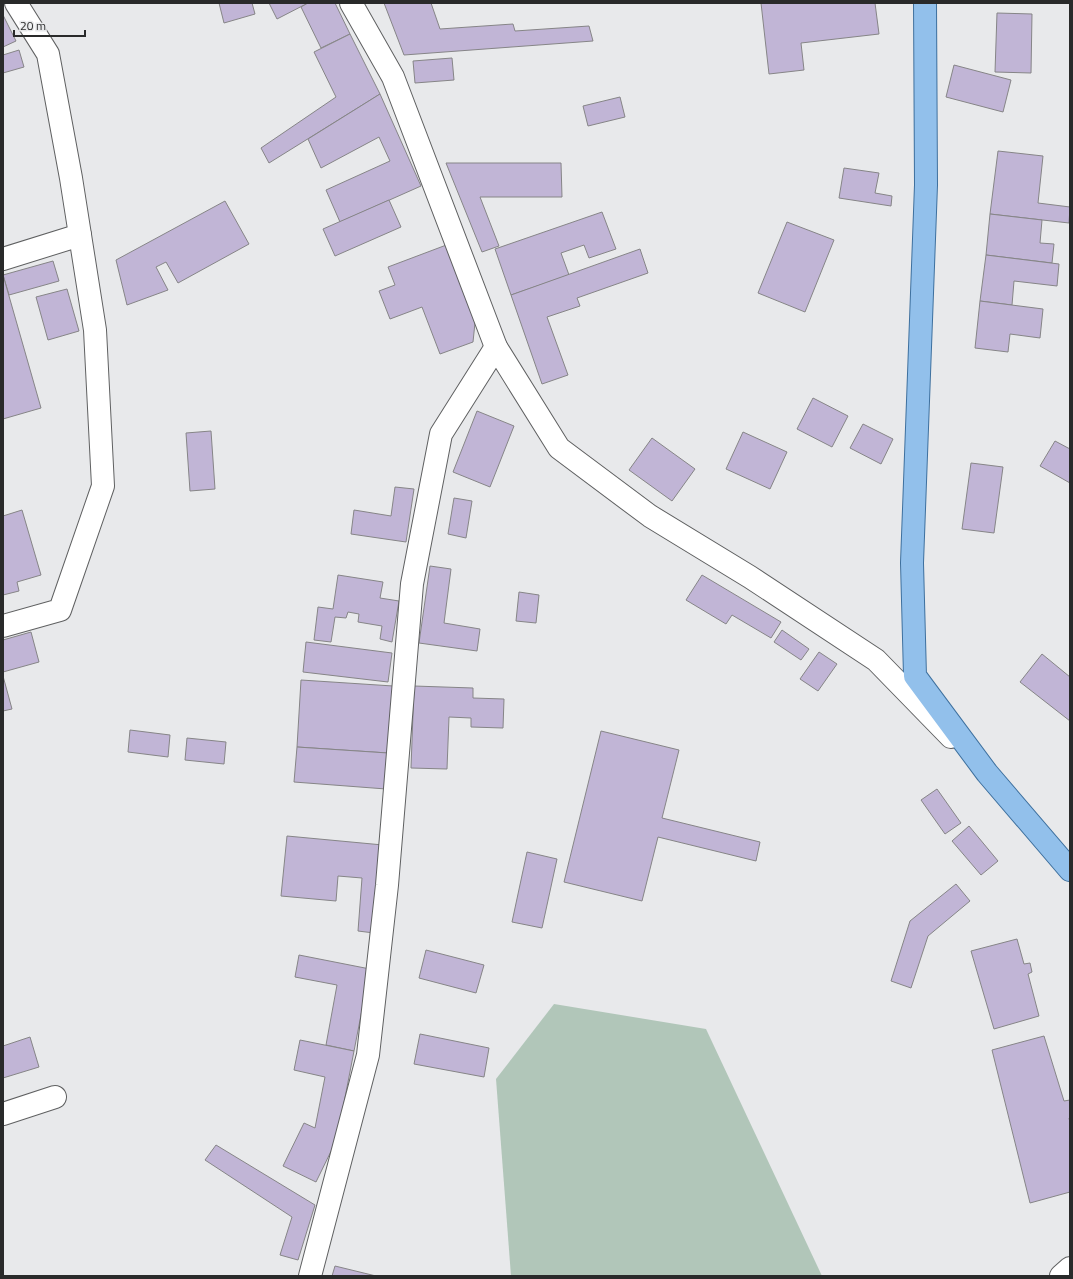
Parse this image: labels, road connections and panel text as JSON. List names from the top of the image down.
{
  "scale_bar": "20 m"
}
